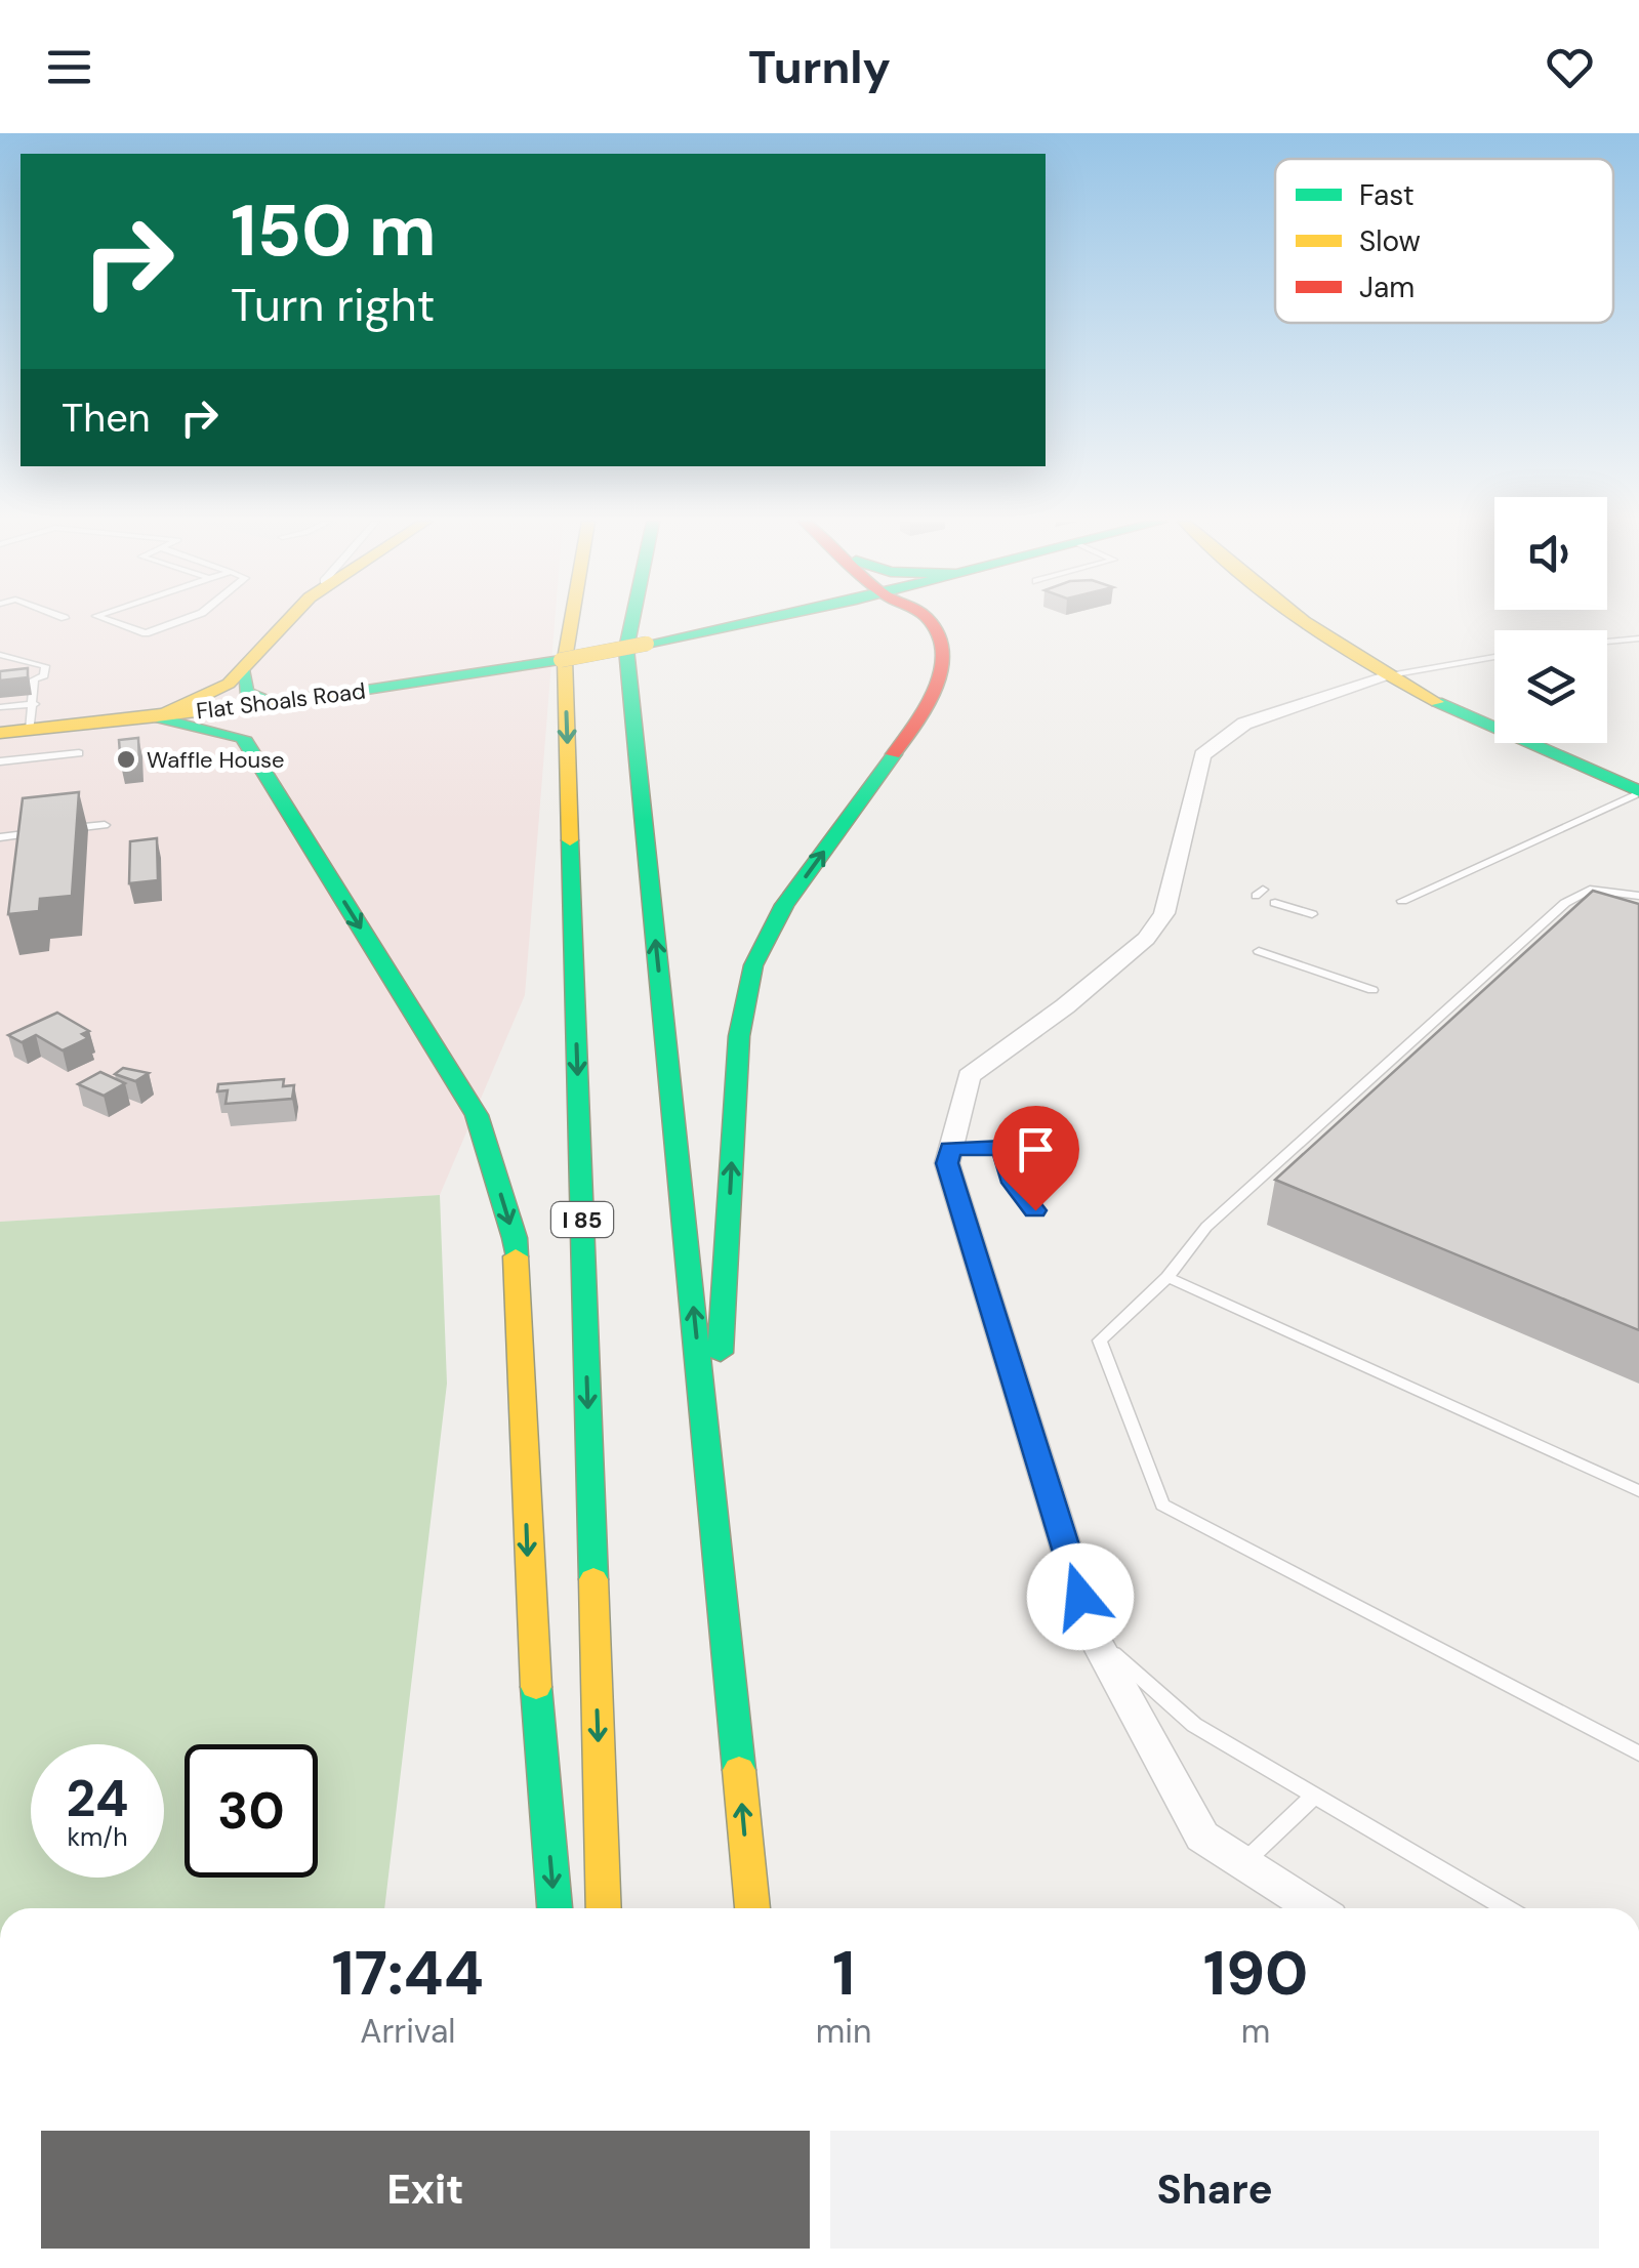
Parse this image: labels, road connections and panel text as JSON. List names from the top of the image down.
{
  "streets": {
    "main road": ["Flat Shoals Road", "I 85"]
  },
  "places": ["Waffle House"],
  "legend": ["Fast", "Slow", "Jam"],
  "page": {
    "header": "Turnly",
    "turn": ["150 m", "Turn right"],
    "then": "Then",
    "speed": "24 km/h",
    "limit": "30",
    "eta": [
      "17:44",
      "Arrival",
      "1",
      "min",
      "190",
      "m"
    ],
    "buttons": ["Exit", "Share"]
  }
}
